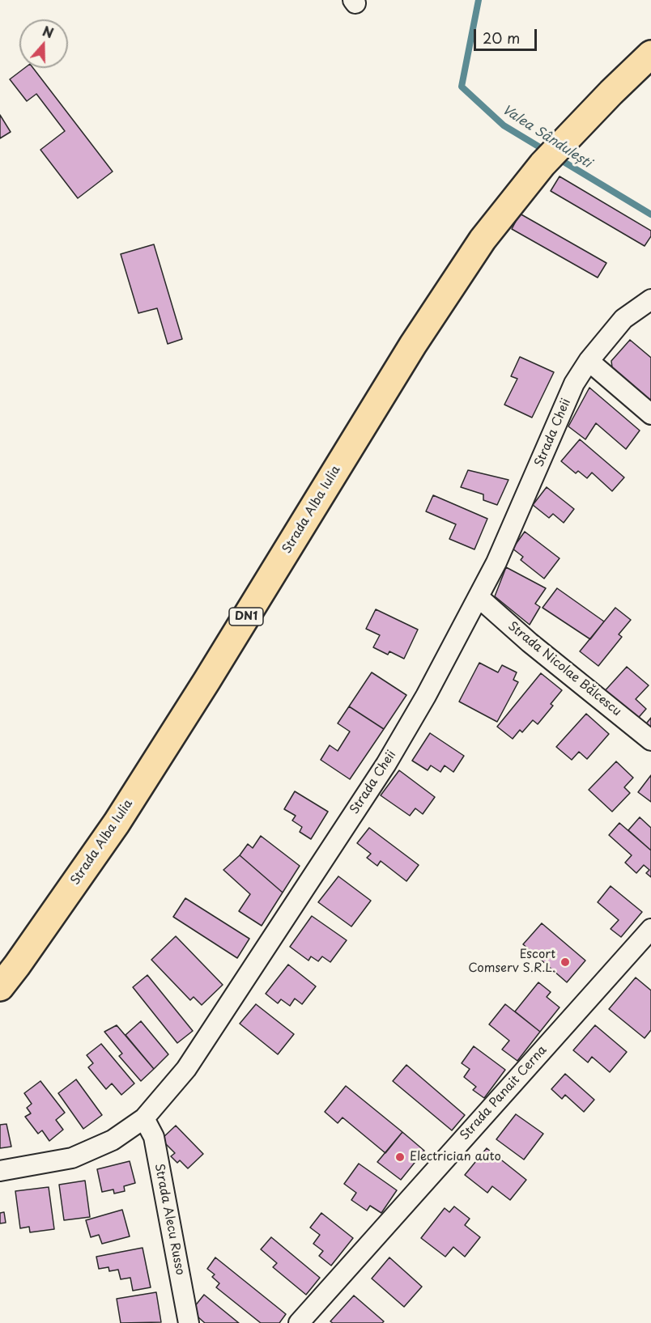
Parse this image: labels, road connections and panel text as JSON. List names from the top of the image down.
{
  "streets": {
    "main road": ["Strada Alba Iulia", "DN1"],
    "street": [
      "Strada Cheii",
      "Strada Nicolae Bălcescu",
      "Strada Panait Cerna",
      "Strada Alecu Russo"
    ]
  },
  "crossings": [
    ["Strada Cheii", "Strada Nicolae Bălcescu"],
    ["Strada Cheii", "Strada Alecu Russo"]
  ],
  "water": ["Valea Sândulești"],
  "places": ["Escort Comserv S.R.L.", "Electrician auto"],
  "scale_bar": "20 m",
  "north": "top"
}
